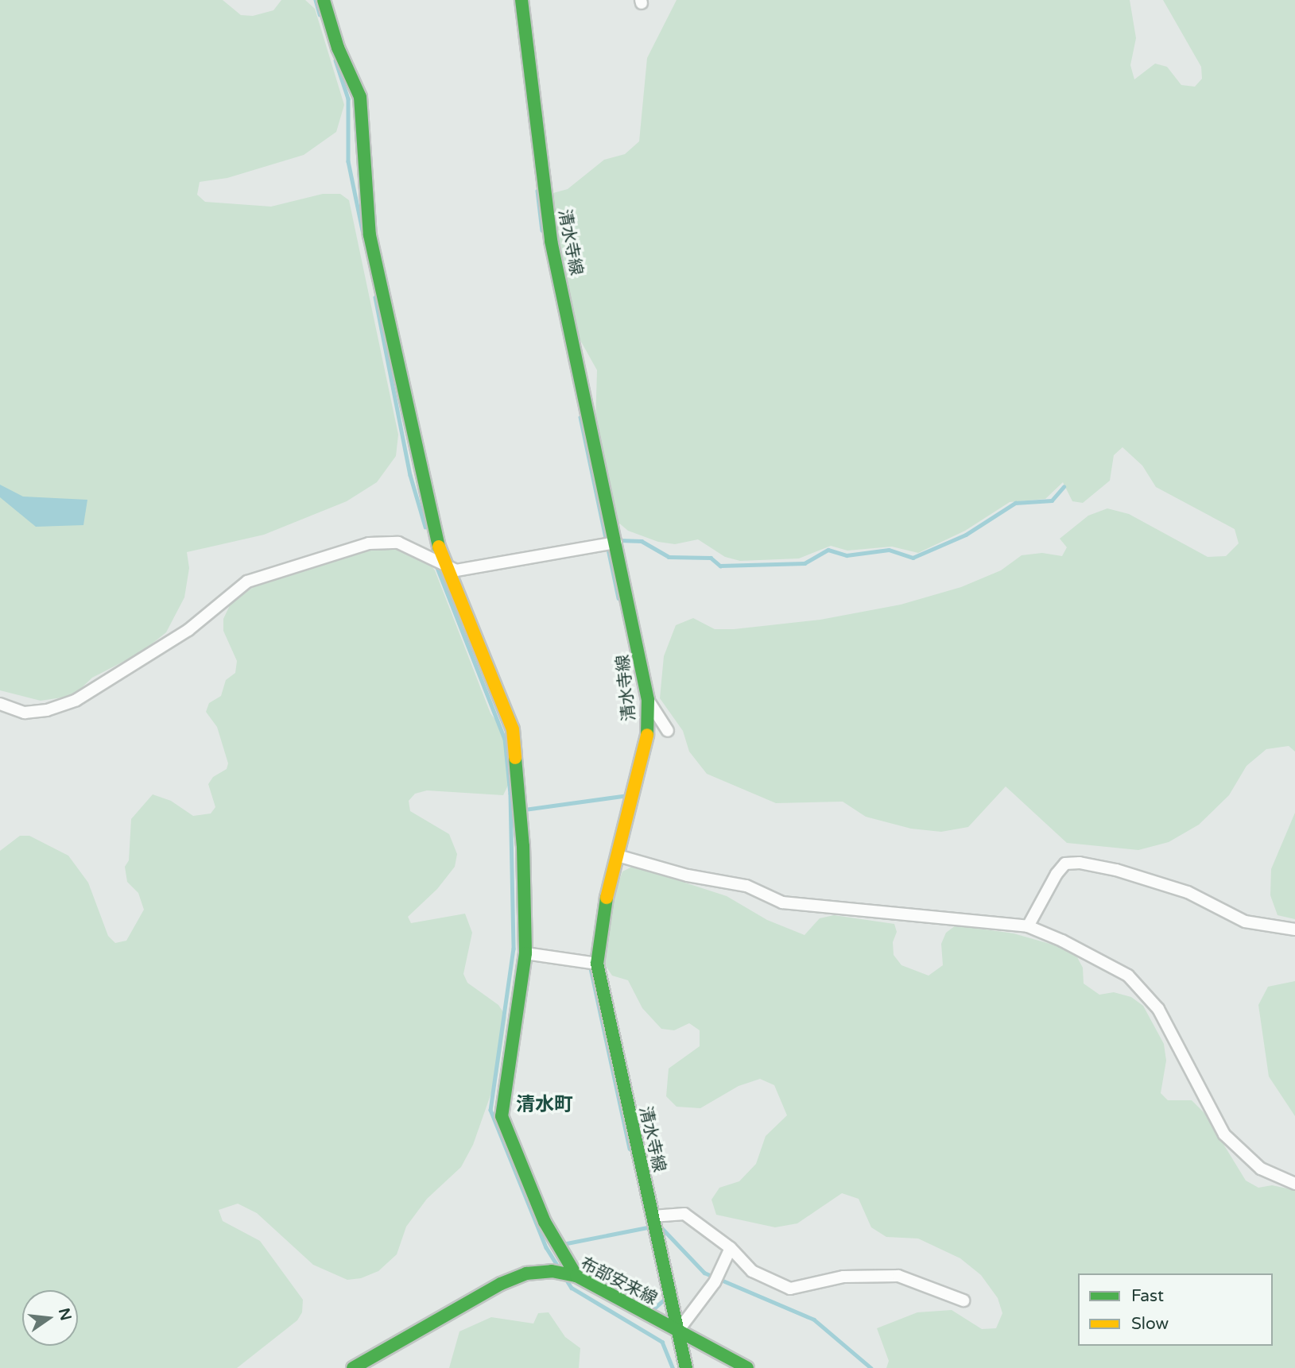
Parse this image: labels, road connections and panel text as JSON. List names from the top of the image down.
{
  "streets": {
    "main road": ["清水寺線", "布部安来線"]
  },
  "crossings": [
    ["清水寺線", "布部安来線"]
  ],
  "districts": ["清水町"],
  "legend": ["Fast", "Slow"],
  "north": "right"
}
